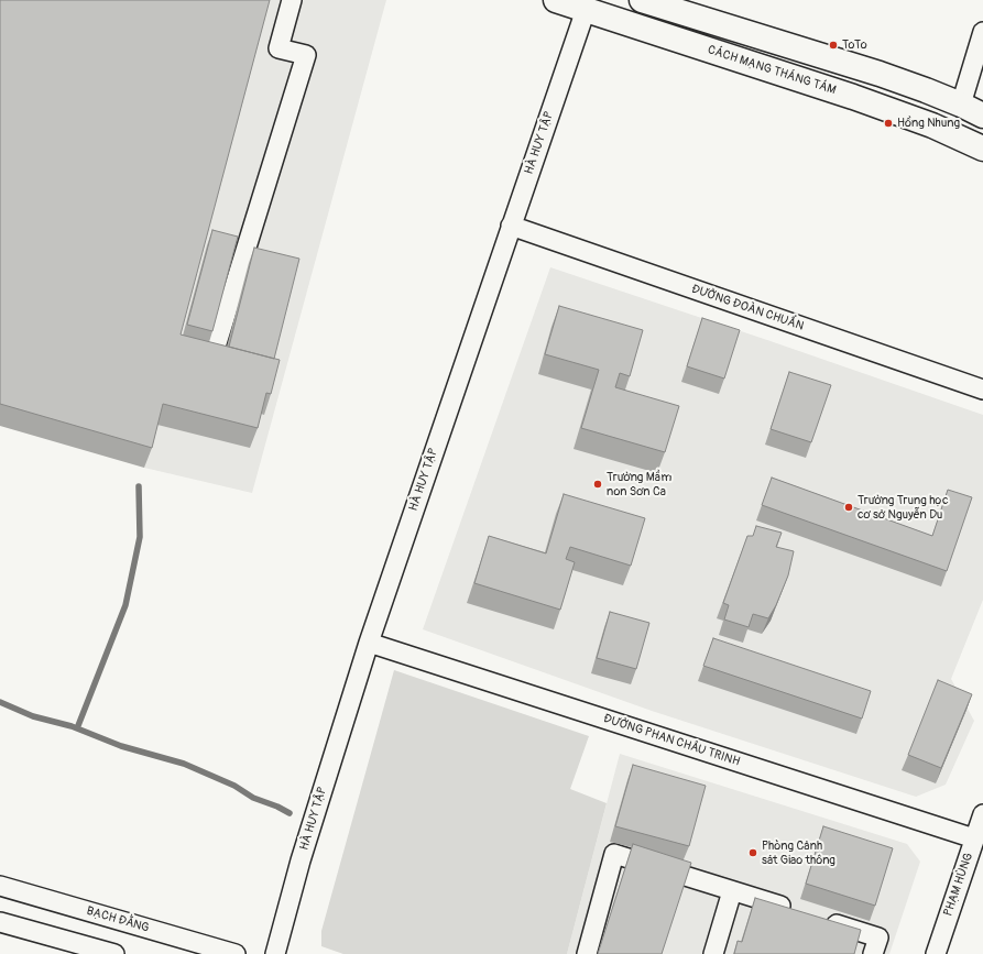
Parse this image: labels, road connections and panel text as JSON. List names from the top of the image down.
{
  "streets": {
    "main road": ["CÁCH MẠNG THÁNG TÁM"],
    "street": [
      "HÀ HUY TẬP",
      "ĐƯỜNG ĐOÀN CHUẨN",
      "ĐƯỜNG PHAN CHÂU TRINH",
      "PHẠM HÙNG",
      "BẠCH ĐẰNG"
    ]
  },
  "crossings": [
    ["CÁCH MẠNG THÁNG TÁM", "HÀ HUY TẬP"],
    ["HÀ HUY TẬP", "ĐƯỜNG ĐOÀN CHUẨN"],
    ["HÀ HUY TẬP", "ĐƯỜNG PHAN CHÂU TRINH"],
    ["ĐƯỜNG PHAN CHÂU TRINH", "PHẠM HÙNG"]
  ],
  "places": [
    "ToTo",
    "Hồng Nhung",
    "Trường Mầm non Sơn Ca",
    "Trường Trung học cơ sở Nguyễn Du",
    "Phòng Cảnh sát Giao thông"
  ]
}
